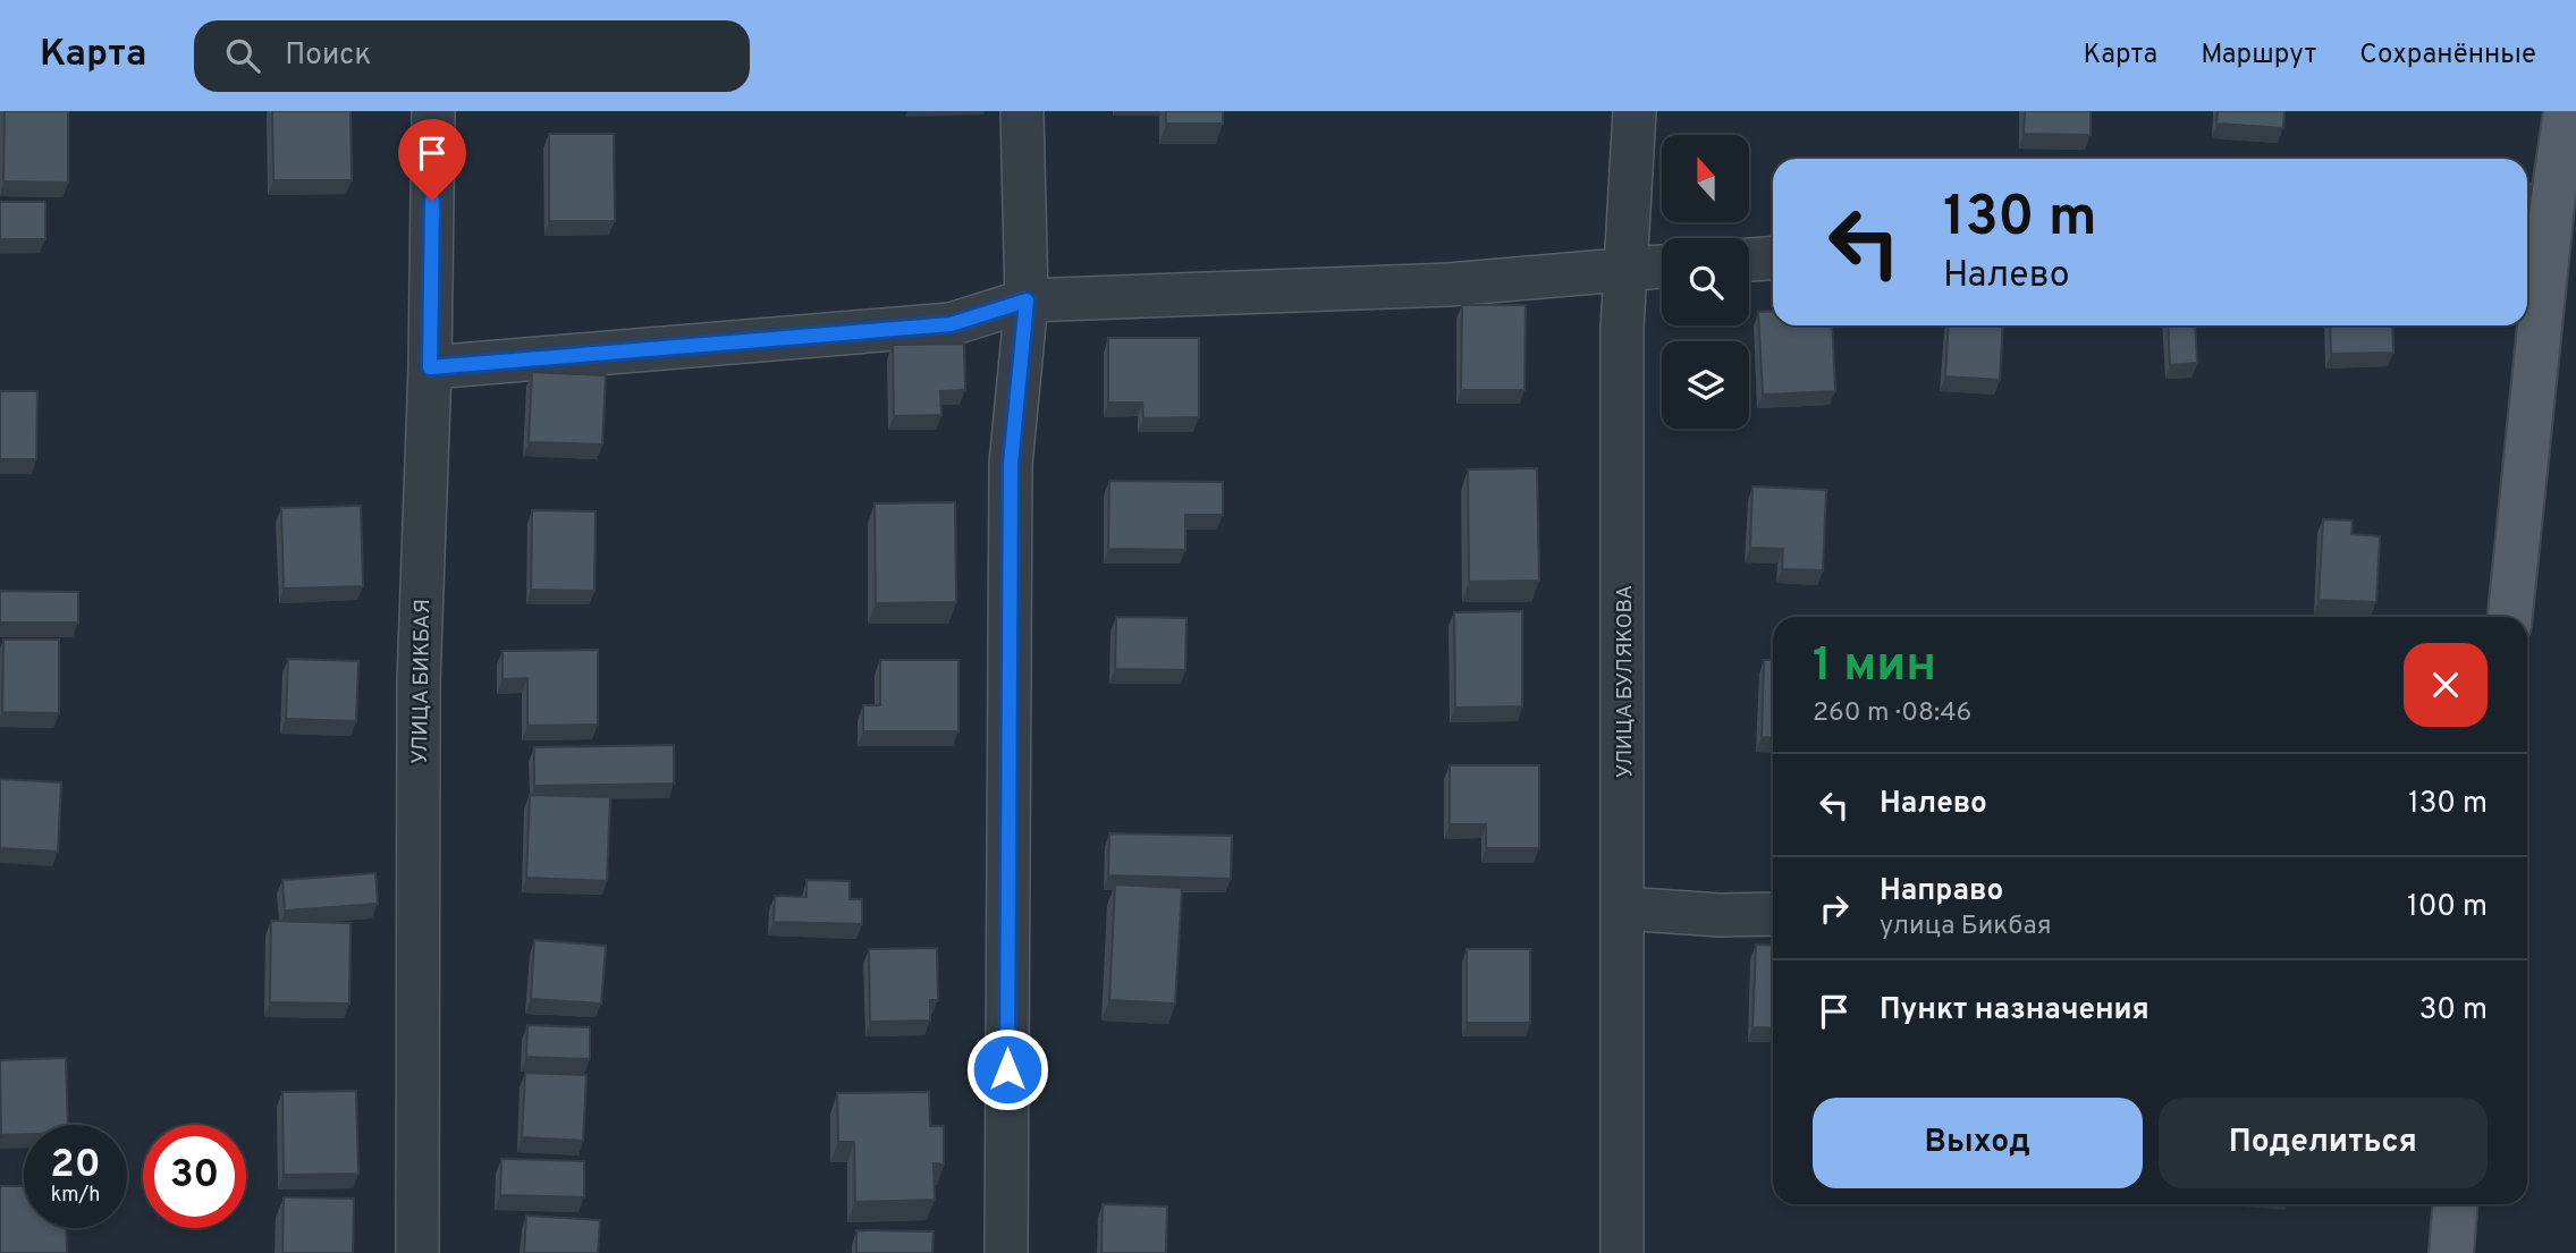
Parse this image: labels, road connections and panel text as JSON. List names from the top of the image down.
{
  "streets": {
    "street": ["УЛИЦА БИКБАЯ", "УЛИЦА БУЛЯКОВА"]
  },
  "north": "top",
  "page": {
    "header": "Карта",
    "search": "Поиск",
    "nav": ["Карта", "Маршрут", "Сохранённые"],
    "turn": ["130 m", "Налево"],
    "heading": ["1 мин", "260 m · 08:46"],
    "list": [
      {
        "name": "Налево",
        "value": "130 m"
      },
      {
        "name": "Направо",
        "note": "улица Бикбая",
        "value": "100 m"
      },
      {
        "name": "Пункт назначения",
        "value": "30 m"
      }
    ],
    "buttons": ["Выход", "Поделиться"],
    "speed": "20 km/h",
    "limit": "30"
  }
}
